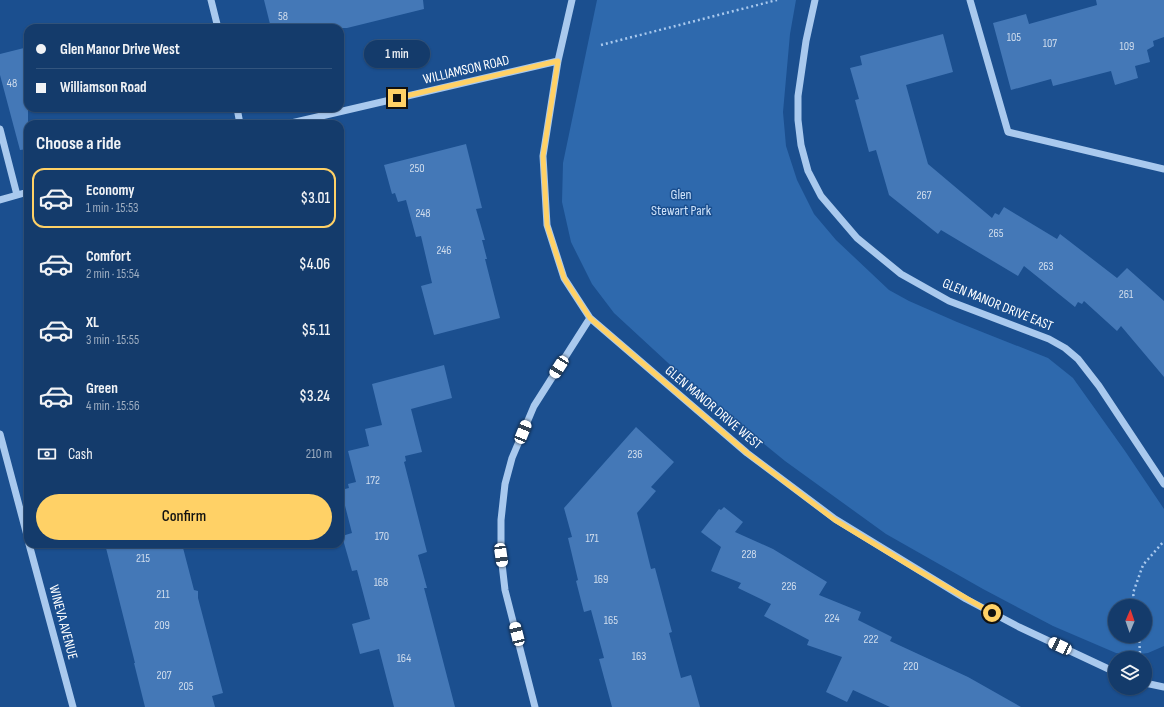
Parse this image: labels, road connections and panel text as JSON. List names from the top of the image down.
{
  "streets": {
    "street": [
      "WILLIAMSON ROAD",
      "GLEN MANOR DRIVE EAST",
      "GLEN MANOR DRIVE WEST",
      "WINEVA AVENUE"
    ]
  },
  "crossings": [
    ["WILLIAMSON ROAD", "GLEN MANOR DRIVE WEST"]
  ],
  "parks": ["Glen Stewart Park"],
  "house_numbers": [
    "58",
    "105",
    "107",
    "109",
    "48",
    "250",
    "267",
    "248",
    "265",
    "246",
    "263",
    "261",
    "236",
    "172",
    "170",
    "171",
    "228",
    "215",
    "169",
    "168",
    "226",
    "211",
    "224",
    "165",
    "209",
    "222",
    "163",
    "164",
    "220",
    "207",
    "205"
  ],
  "north": "top",
  "page": {
    "banner": ["Glen Manor Drive West", "Williamson Road"],
    "bubble": "1 min",
    "heading": "Choose a ride",
    "list": [
      {
        "name": "Economy",
        "note": "1 min · 15:53",
        "value": "$3.01"
      },
      {
        "name": "Comfort",
        "note": "2 min · 15:54",
        "value": "$4.06"
      },
      {
        "name": "XL",
        "note": "3 min · 15:55",
        "value": "$5.11"
      },
      {
        "name": "Green",
        "note": "4 min · 15:56",
        "value": "$3.24"
      }
    ],
    "pay": ["Cash", "210 m"],
    "buttons": "Confirm"
  }
}
